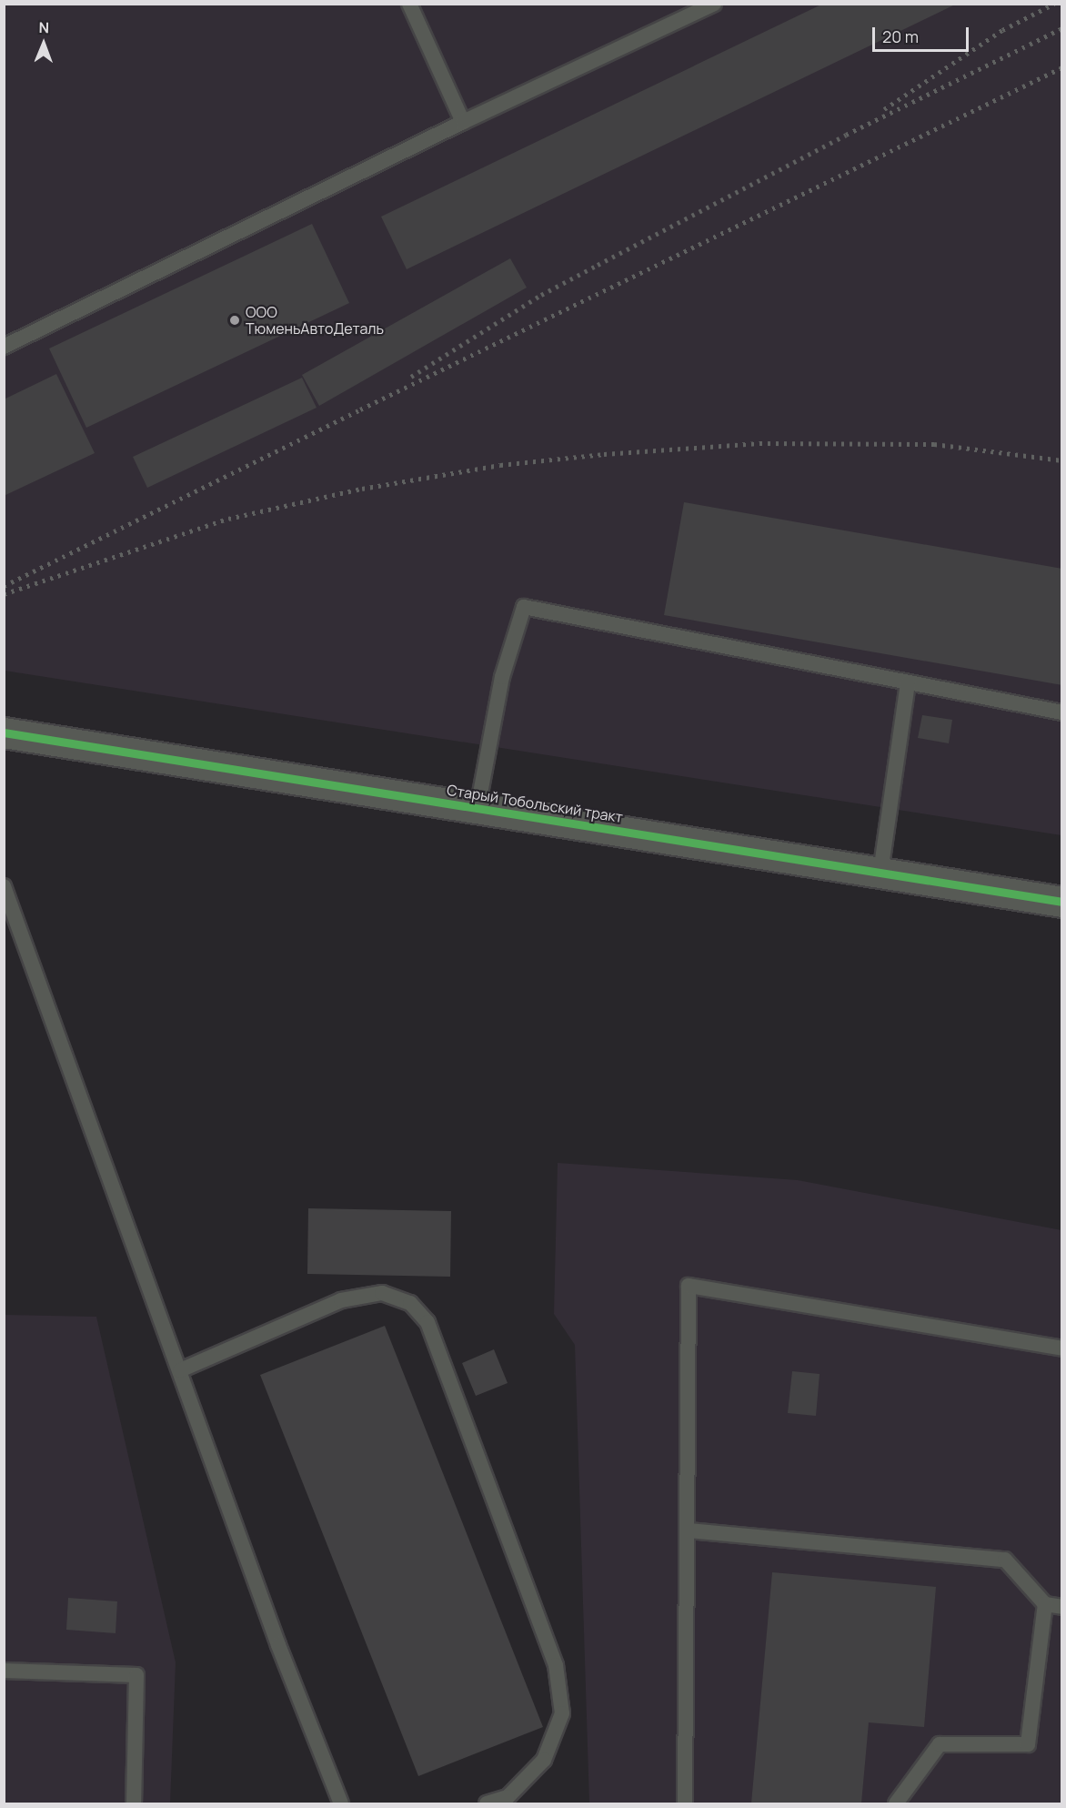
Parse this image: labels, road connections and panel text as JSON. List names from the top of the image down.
{
  "streets": {
    "street": ["Старый Тобольский тракт"]
  },
  "places": ["ООО ТюменьАвтоДеталь"],
  "scale_bar": "20 m",
  "north": "top"
}
